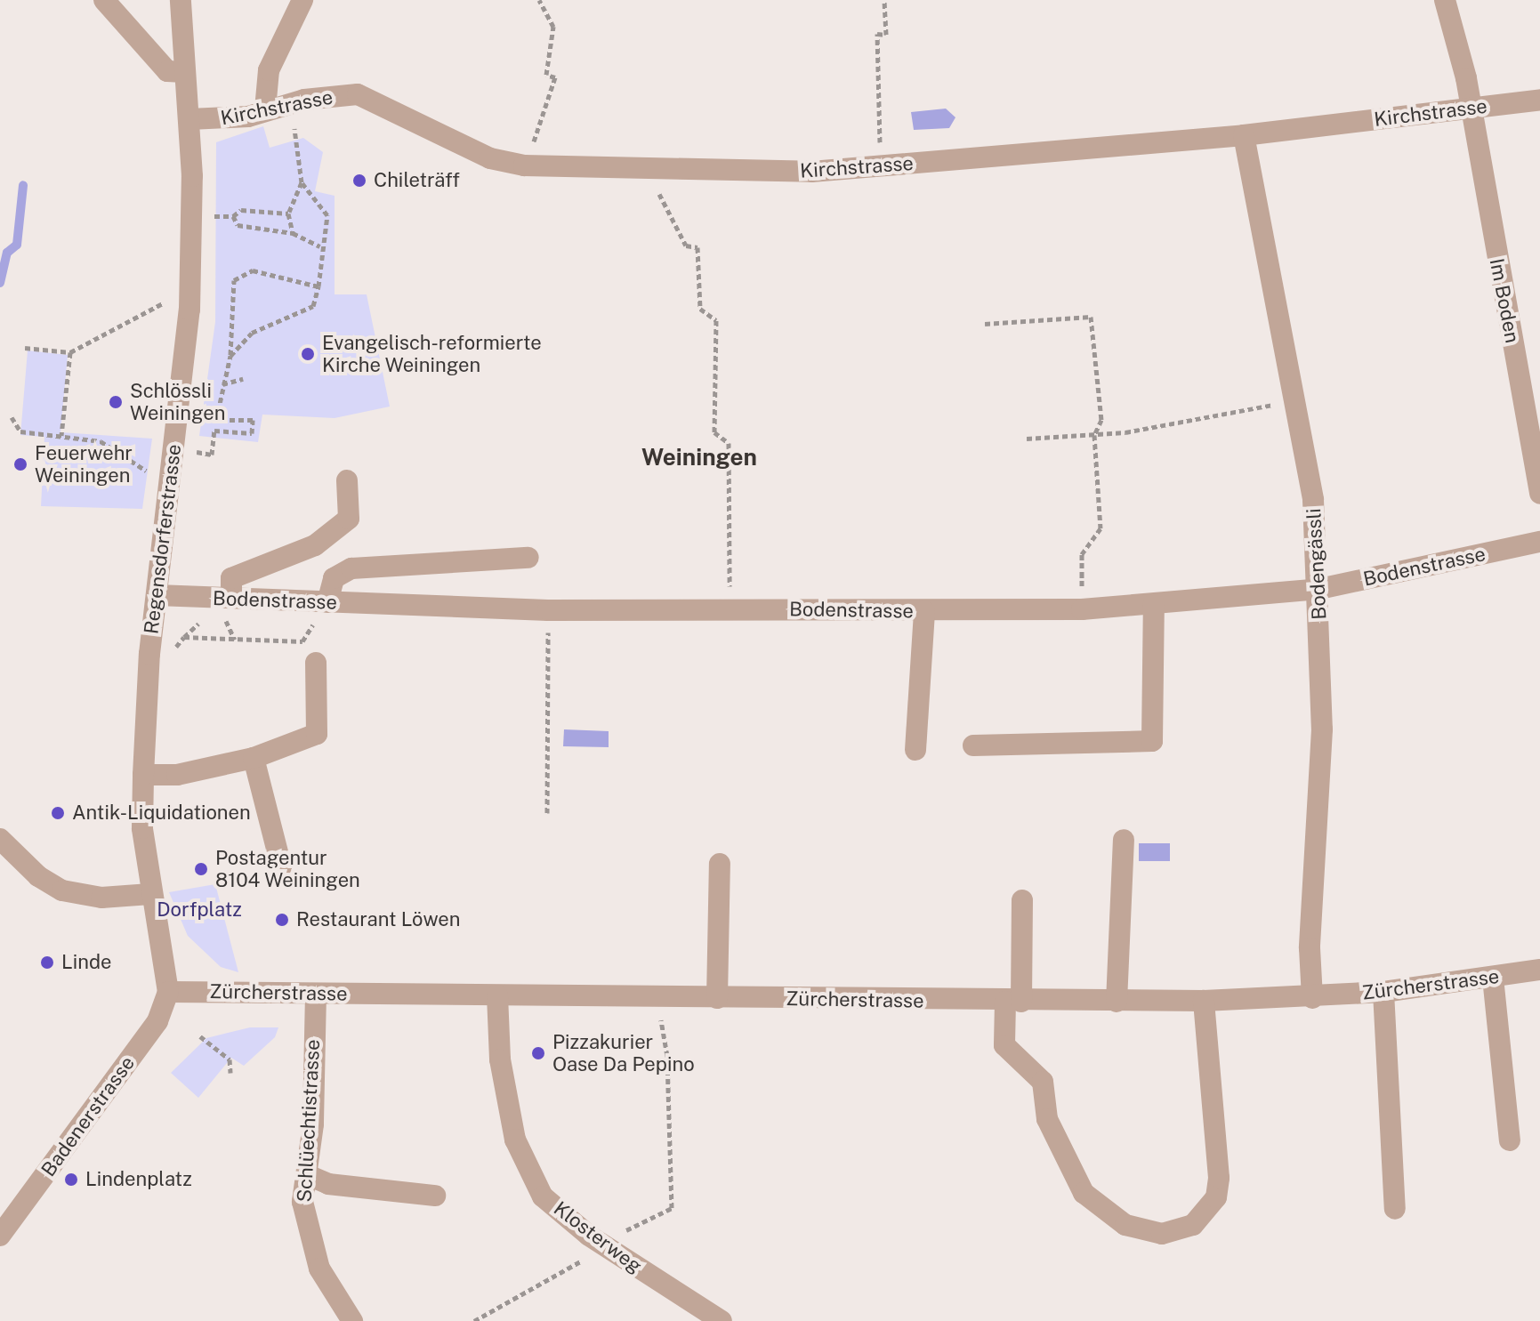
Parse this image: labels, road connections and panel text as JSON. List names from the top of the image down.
{
  "streets": {
    "street": [
      "Kirchstrasse",
      "Im Boden",
      "Regensdorferstrasse",
      "Bodengässli",
      "Bodenstrasse",
      "Zürcherstrasse",
      "Badenerstrasse",
      "Schlüechtistrasse",
      "Klosterweg"
    ]
  },
  "crossings": [
    ["Kirchstrasse", "Im Boden"],
    ["Kirchstrasse", "Regensdorferstrasse"],
    ["Kirchstrasse", "Bodengässli"],
    ["Regensdorferstrasse", "Bodenstrasse"],
    ["Regensdorferstrasse", "Zürcherstrasse"],
    ["Regensdorferstrasse", "Badenerstrasse"],
    ["Bodengässli", "Bodenstrasse"],
    ["Bodengässli", "Zürcherstrasse"],
    ["Zürcherstrasse", "Badenerstrasse"],
    ["Zürcherstrasse", "Schlüechtistrasse"],
    ["Zürcherstrasse", "Klosterweg"]
  ],
  "districts": ["Weiningen"],
  "parks": ["Dorfplatz"],
  "places": [
    "Chileträff",
    "Evangelisch-reformierte Kirche Weiningen",
    "Schlössli Weiningen",
    "Feuerwehr Weiningen",
    "Antik-Liquidationen",
    "Postagentur 8104 Weiningen",
    "Restaurant Löwen",
    "Linde",
    "Pizzakurier Oase Da Pepino",
    "Lindenplatz"
  ]
}
